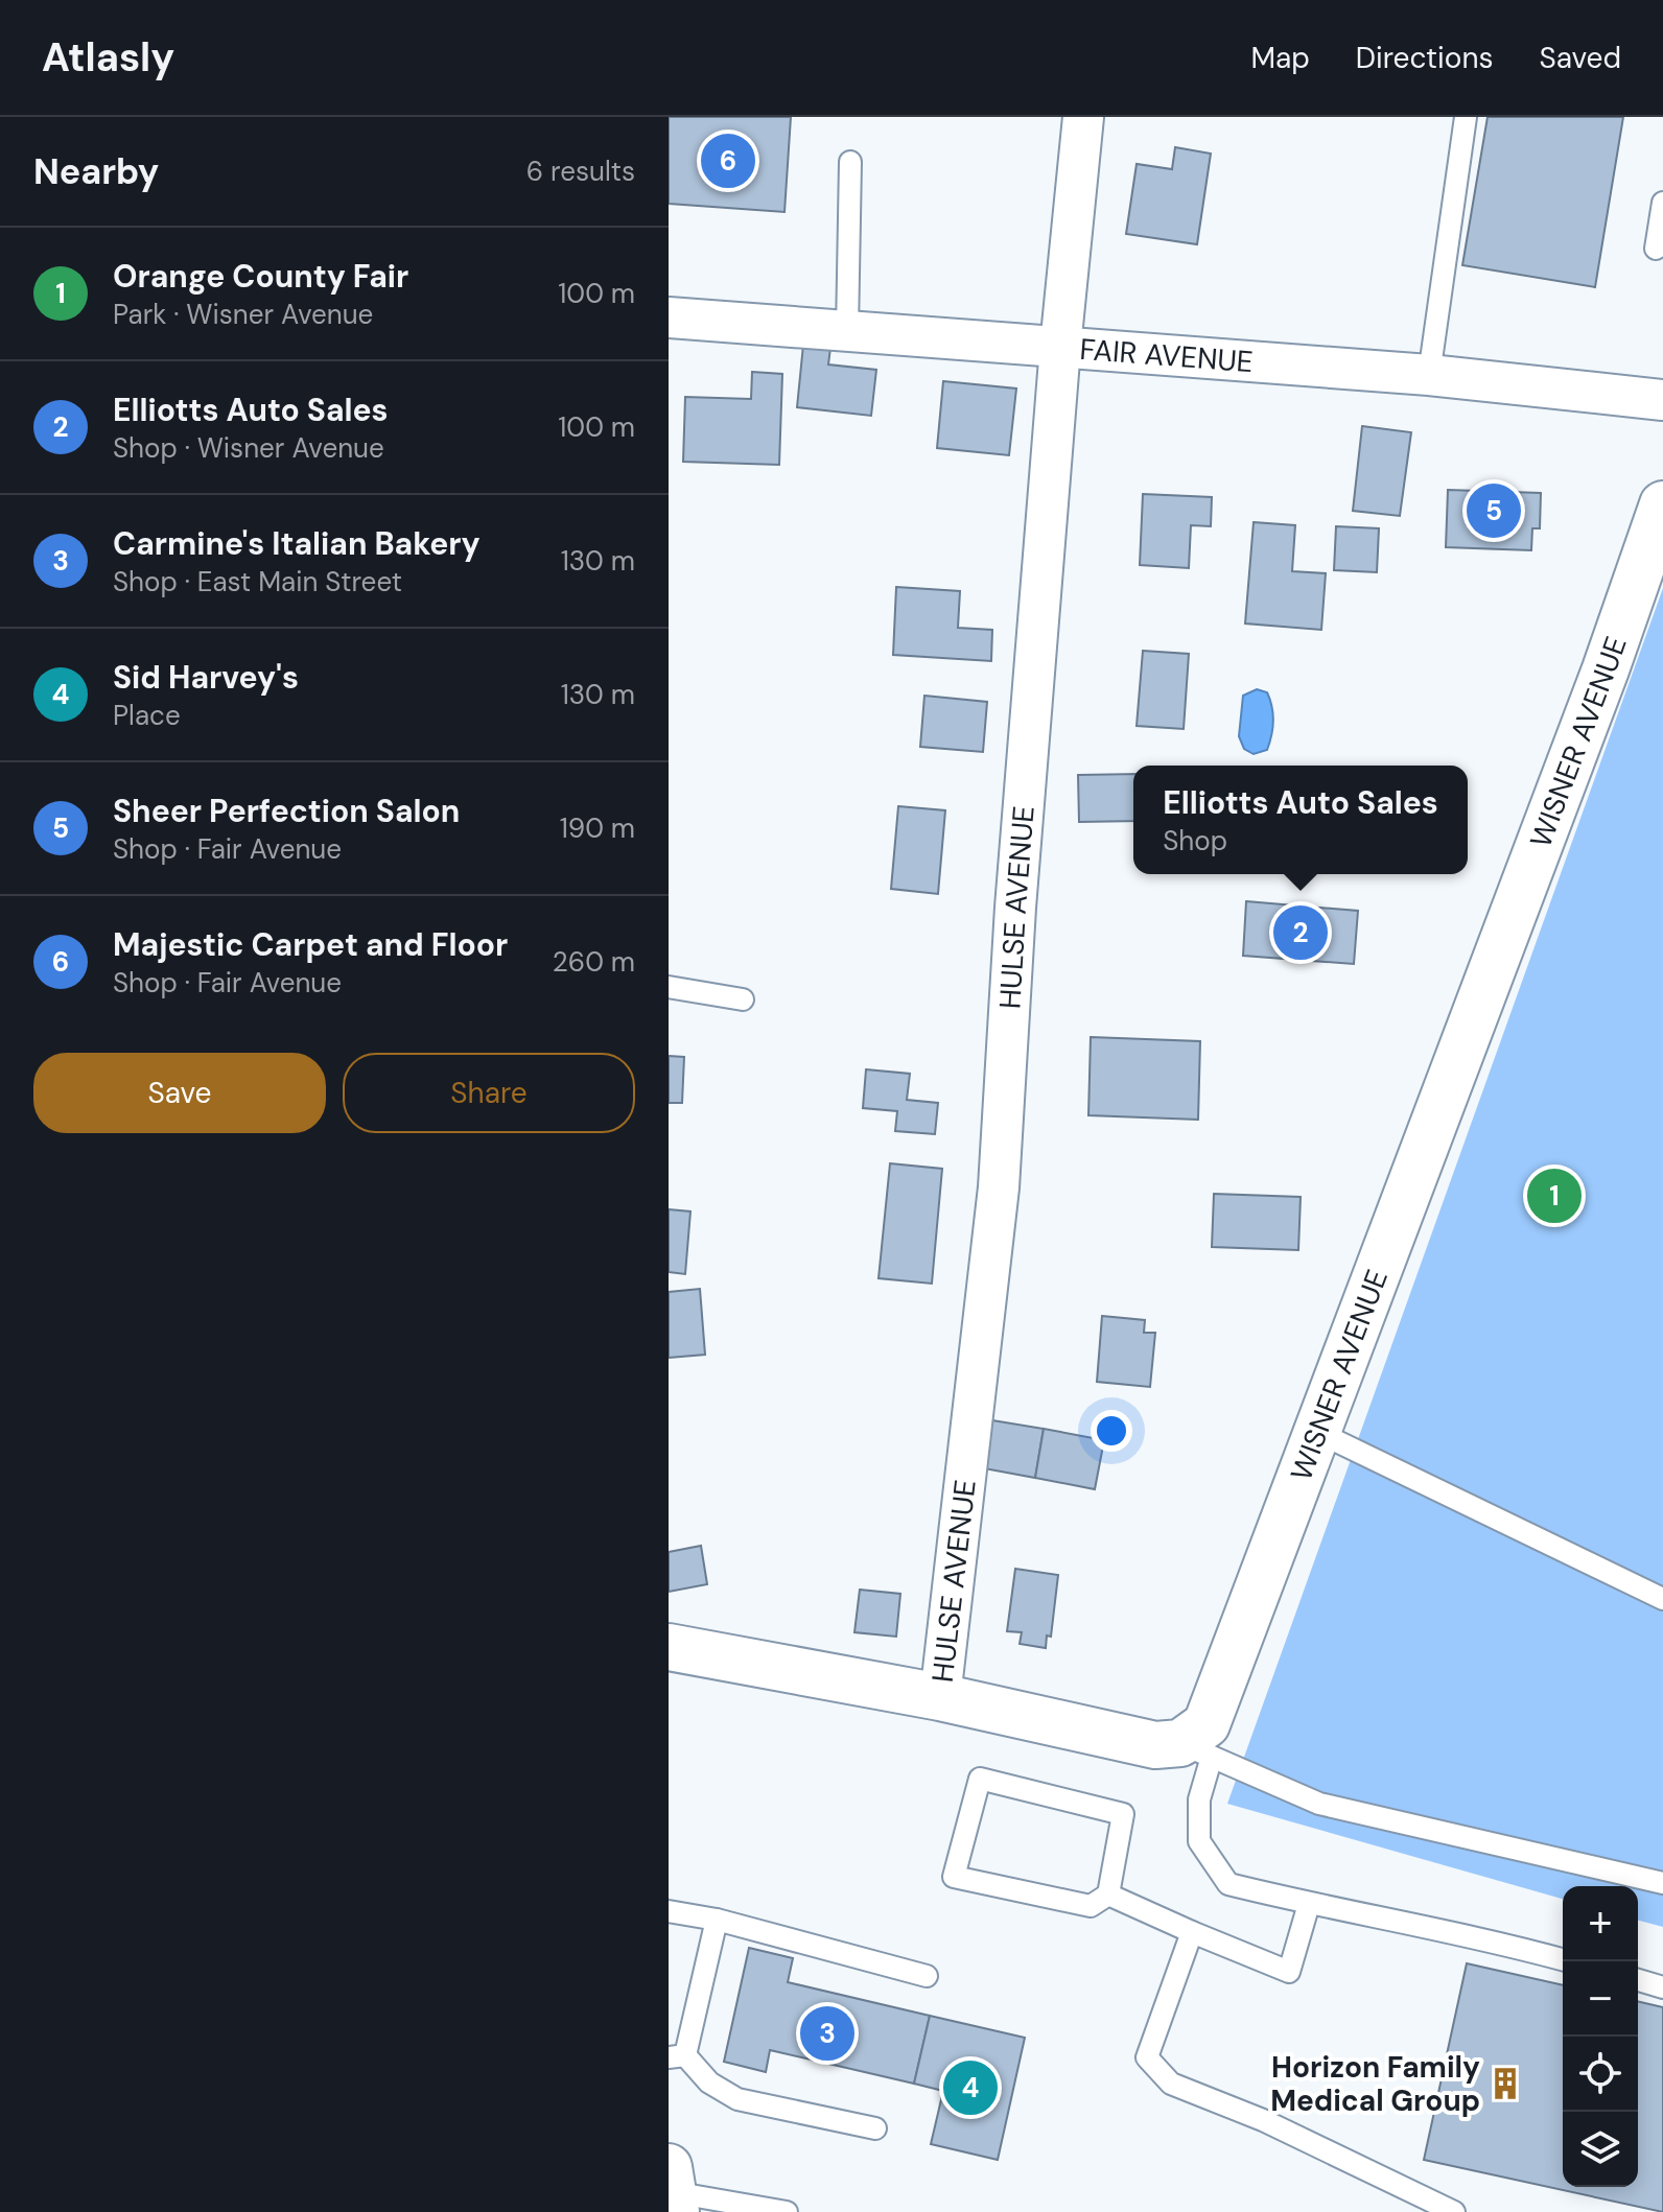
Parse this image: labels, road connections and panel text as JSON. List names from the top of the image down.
{
  "streets": {
    "street": ["FAIR AVENUE", "WISNER AVENUE", "HULSE AVENUE"]
  },
  "crossings": [
    ["FAIR AVENUE", "HULSE AVENUE"]
  ],
  "places": {
    "building": ["Horizon Family Medical Group"]
  },
  "page": {
    "header": "Atlasly",
    "nav": ["Map", "Directions", "Saved"],
    "heading": ["Nearby", "6 results"],
    "pins": [
      "6",
      "5",
      "2",
      "1",
      "3",
      "4"
    ],
    "list": [
      {
        "mark": "1",
        "name": "Orange County Fair",
        "note": "Park · Wisner Avenue",
        "value": "100 m"
      },
      {
        "mark": "2",
        "name": "Elliotts Auto Sales",
        "note": "Shop · Wisner Avenue",
        "value": "100 m"
      },
      {
        "mark": "3",
        "name": "Carmine's Italian Bakery",
        "note": "Shop · East Main Street",
        "value": "130 m"
      },
      {
        "mark": "4",
        "name": "Sid Harvey's",
        "note": "Place",
        "value": "130 m"
      },
      {
        "mark": "5",
        "name": "Sheer Perfection Salon",
        "note": "Shop · Fair Avenue",
        "value": "190 m"
      },
      {
        "mark": "6",
        "name": "Majestic Carpet and Floor",
        "note": "Shop · Fair Avenue",
        "value": "260 m"
      }
    ],
    "popup": ["Elliotts Auto Sales", "Shop"],
    "buttons": ["Save", "Share"],
    "map_buttons": ["+", "−"]
  }
}
